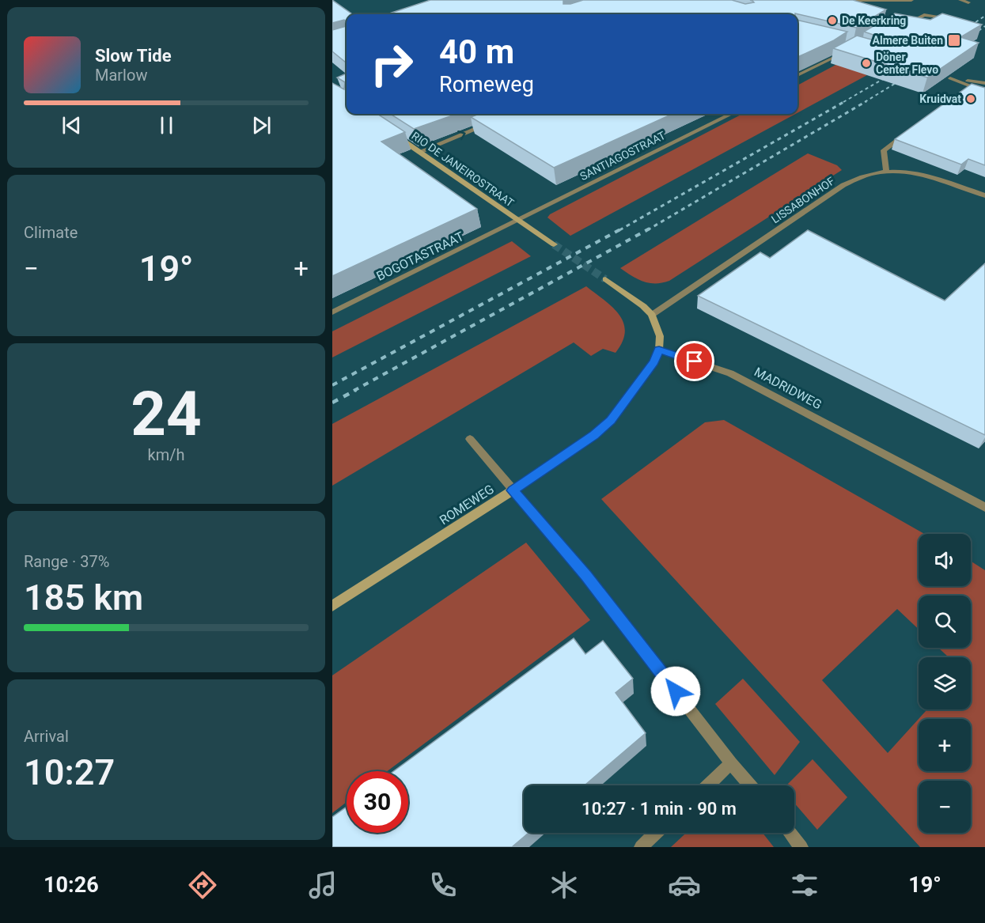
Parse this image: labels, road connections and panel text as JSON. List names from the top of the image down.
{
  "streets": {
    "street": [
      "SANTIAGOSTRAAT",
      "RIO DE JANEIROSTRAAT",
      "LISSABONHOF",
      "BOGOTASTRAAT",
      "MADRIDWEG",
      "ROMEWEG"
    ]
  },
  "crossings": [
    ["SANTIAGOSTRAAT", "RIO DE JANEIROSTRAAT"],
    ["SANTIAGOSTRAAT", "BOGOTASTRAAT"],
    ["RIO DE JANEIROSTRAAT", "BOGOTASTRAAT"],
    ["MADRIDWEG", "ROMEWEG"]
  ],
  "places": {
    "other": ["De Keerkring", "Döner Center Flevo", "Kruidvat"],
    "transit": ["Almere Buiten"]
  },
  "page": {
    "turn": ["40 m", "Romeweg"],
    "song": ["Slow Tide", "Marlow"],
    "tile": [
      "Climate",
      ["24", "km/h"],
      ["Range · 37%", "185 km"],
      ["Arrival", "10:27"]
    ],
    "heat": ["−", "19°", "+"],
    "map_buttons": ["+", "−"],
    "limit": "30",
    "trip": "10:27 · 1 min · 90 m",
    "tabs": ["10:26", "19°"]
  }
}
